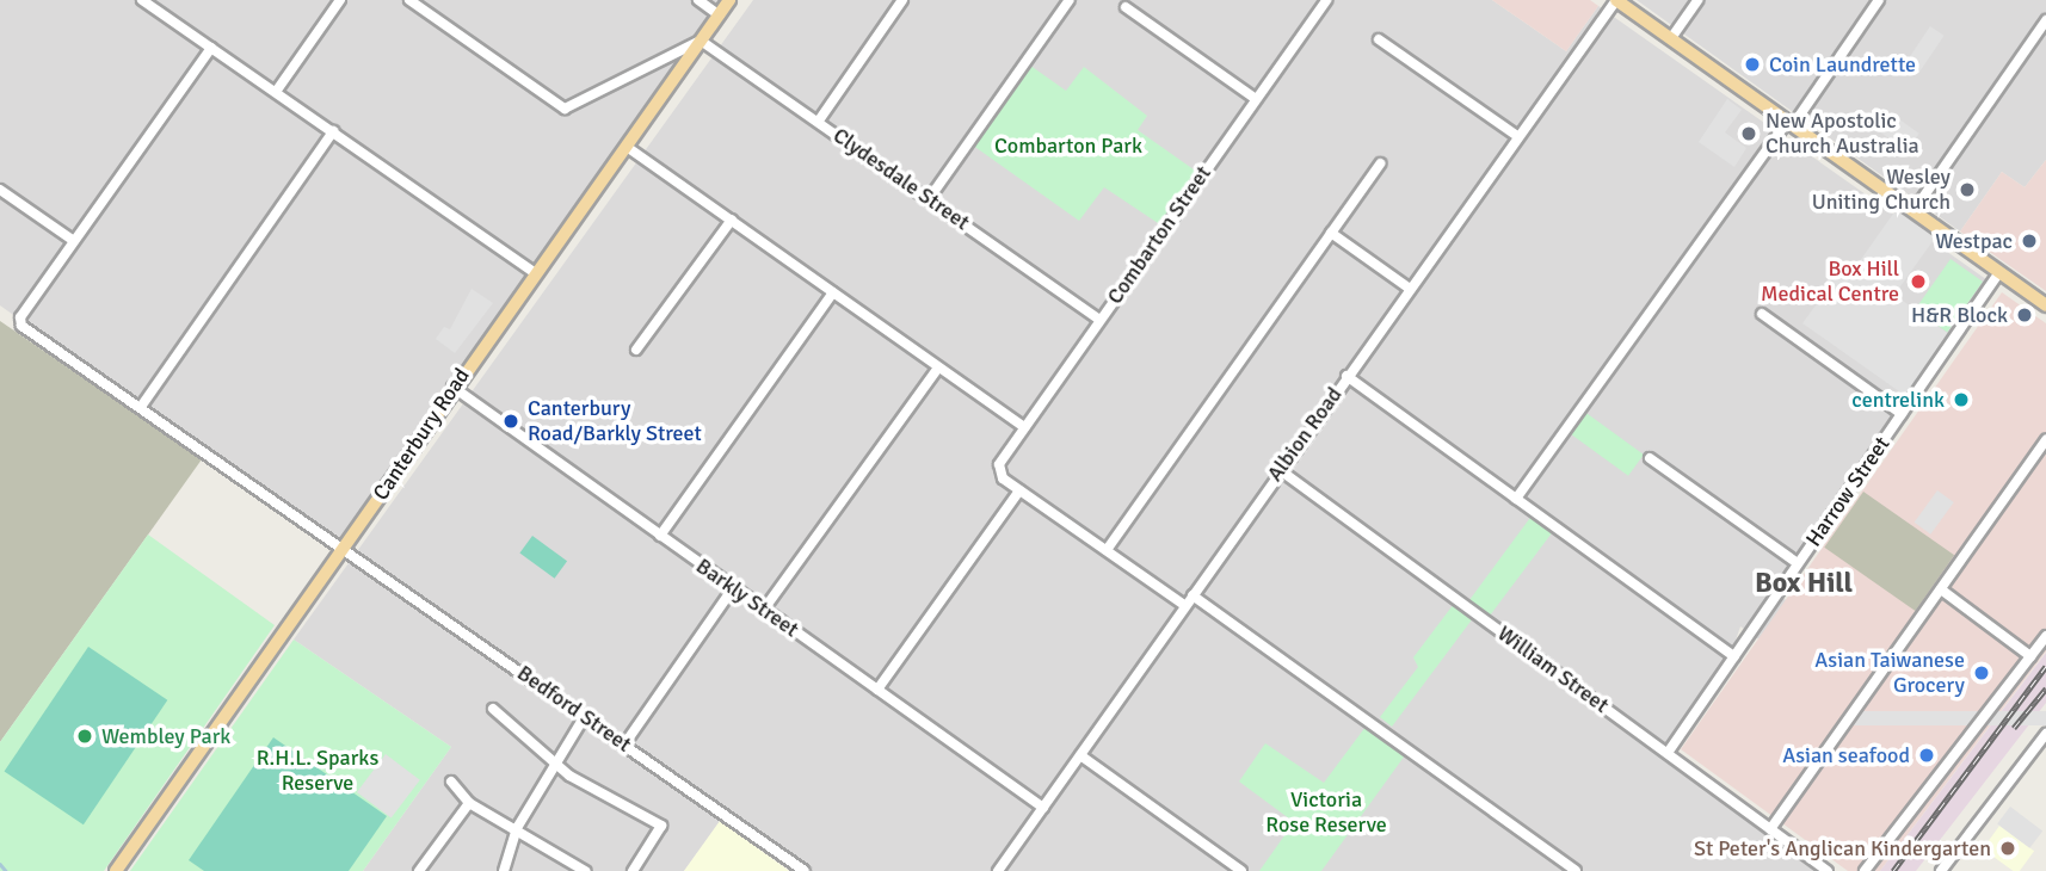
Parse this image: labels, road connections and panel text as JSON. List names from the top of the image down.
{
  "streets": {
    "main road": ["Canterbury Road"],
    "street": [
      "Clydesdale Street",
      "Combarton Street",
      "Albion Road",
      "Harrow Street",
      "Barkly Street",
      "William Street",
      "Bedford Street"
    ]
  },
  "crossings": [
    ["Clydesdale Street", "Combarton Street"],
    ["Clydesdale Street", "Canterbury Road"],
    ["Canterbury Road", "Barkly Street"],
    ["Canterbury Road", "Bedford Street"],
    ["Albion Road", "Barkly Street"],
    ["Albion Road", "William Street"],
    ["Harrow Street", "William Street"]
  ],
  "districts": ["Box Hill"],
  "parks": ["Combarton Park", "R.H.L. Sparks Reserve", "Victoria Rose Reserve"],
  "places": [
    "Coin Laundrette",
    "New Apostolic Church Australia",
    "Wesley Uniting Church",
    "Westpac",
    "Box Hill Medical Centre",
    "H&R Block",
    "centrelink",
    "Canterbury Road/Barkly Street",
    "Asian Taiwanese Grocery",
    "Wembley Park",
    "Asian seafood",
    "St Peter's Anglican Kindergarten"
  ]
}
